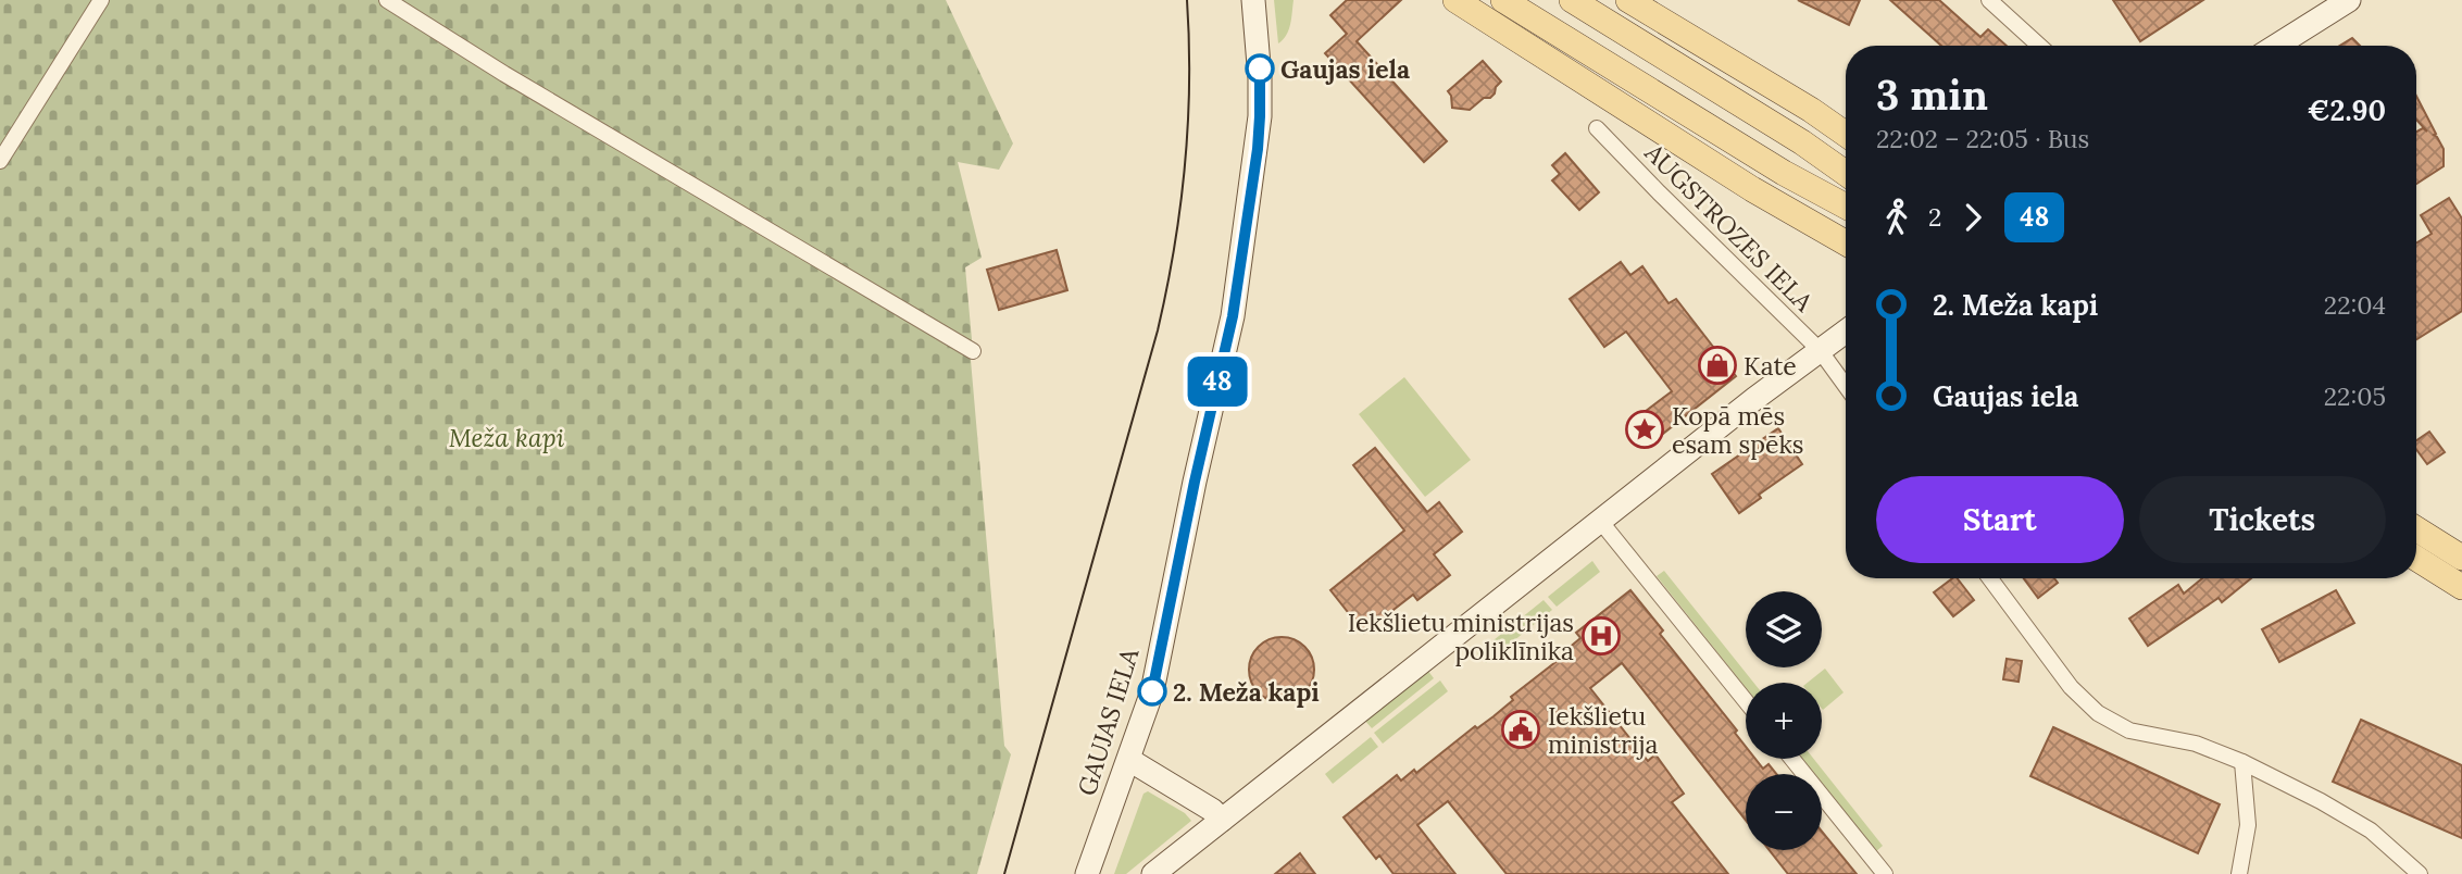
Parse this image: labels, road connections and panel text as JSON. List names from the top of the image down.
{
  "streets": {
    "street": ["AUGSTROZES IELA", "GAUJAS IELA"]
  },
  "parks": ["Meža kapi"],
  "places": {
    "other": ["Gaujas iela", "2. Meža kapi"],
    "shop": ["Kate"],
    "place": ["Kopā mēs esam spēks"],
    "hospital": ["Iekšlietu ministrijas poliklīnika"],
    "public building": ["Iekšlietu ministrija"]
  },
  "lines": ["bus line 48"],
  "page": {
    "on_map": "48",
    "heading": ["3 min", "22:02 – 22:05 · Bus", "€2.90"],
    "legs": ["2", "48"],
    "list": [
      {
        "name": "2. Meža kapi",
        "value": "22:04"
      },
      {
        "name": "Gaujas iela",
        "value": "22:05"
      }
    ],
    "buttons": ["Start", "Tickets"],
    "map_buttons": ["+", "−"]
  }
}
